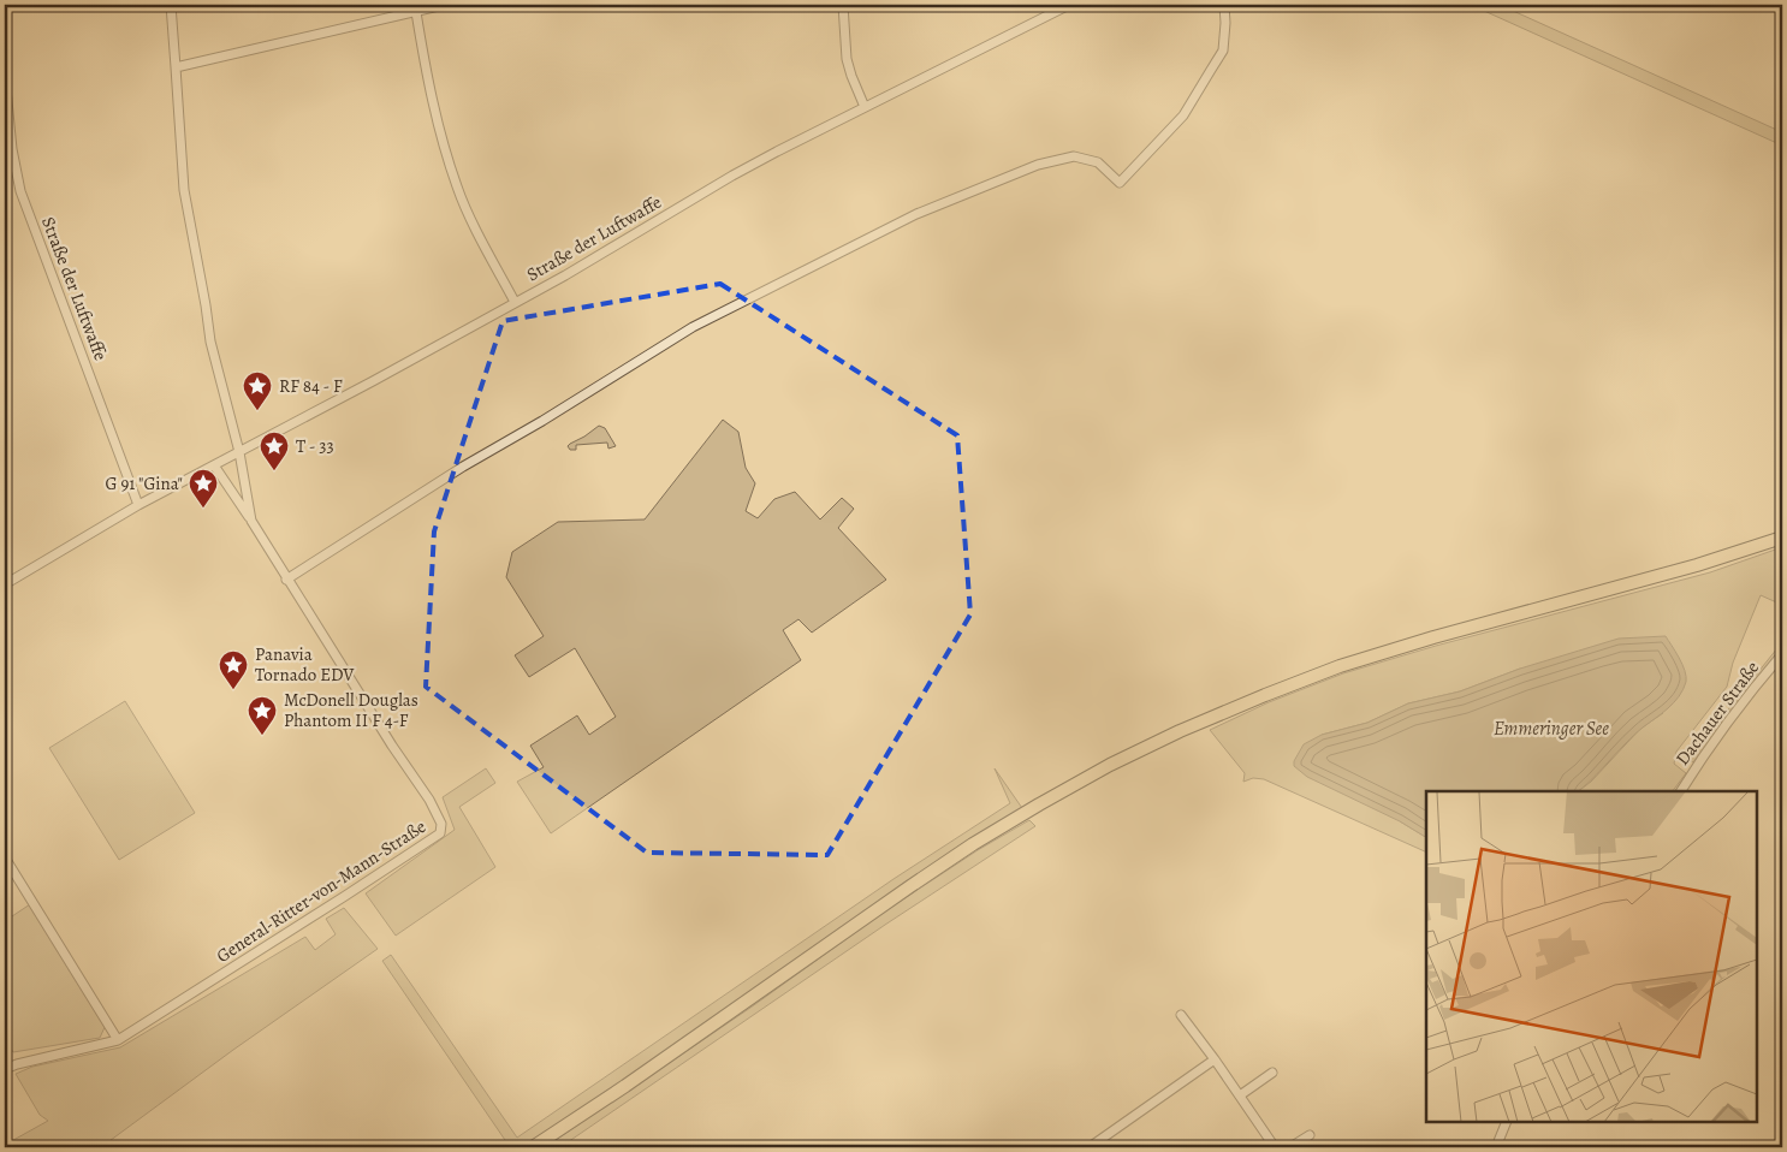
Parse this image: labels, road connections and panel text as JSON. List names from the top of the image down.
{
  "streets": {
    "street": ["Straße der Luftwaffe", "Dachauer Straße", "General-Ritter-von-Mann-Straße"]
  },
  "crossings": [
    ["Straße der Luftwaffe", "General-Ritter-von-Mann-Straße"]
  ],
  "water": ["Emmeringer See"],
  "places": {
    "place": [
      "RF 84 - F",
      "T - 33",
      "G 91 \"Gina\"",
      "Panavia Tornado EDV",
      "McDonell Douglas Phantom II F 4-F"
    ]
  }
}
